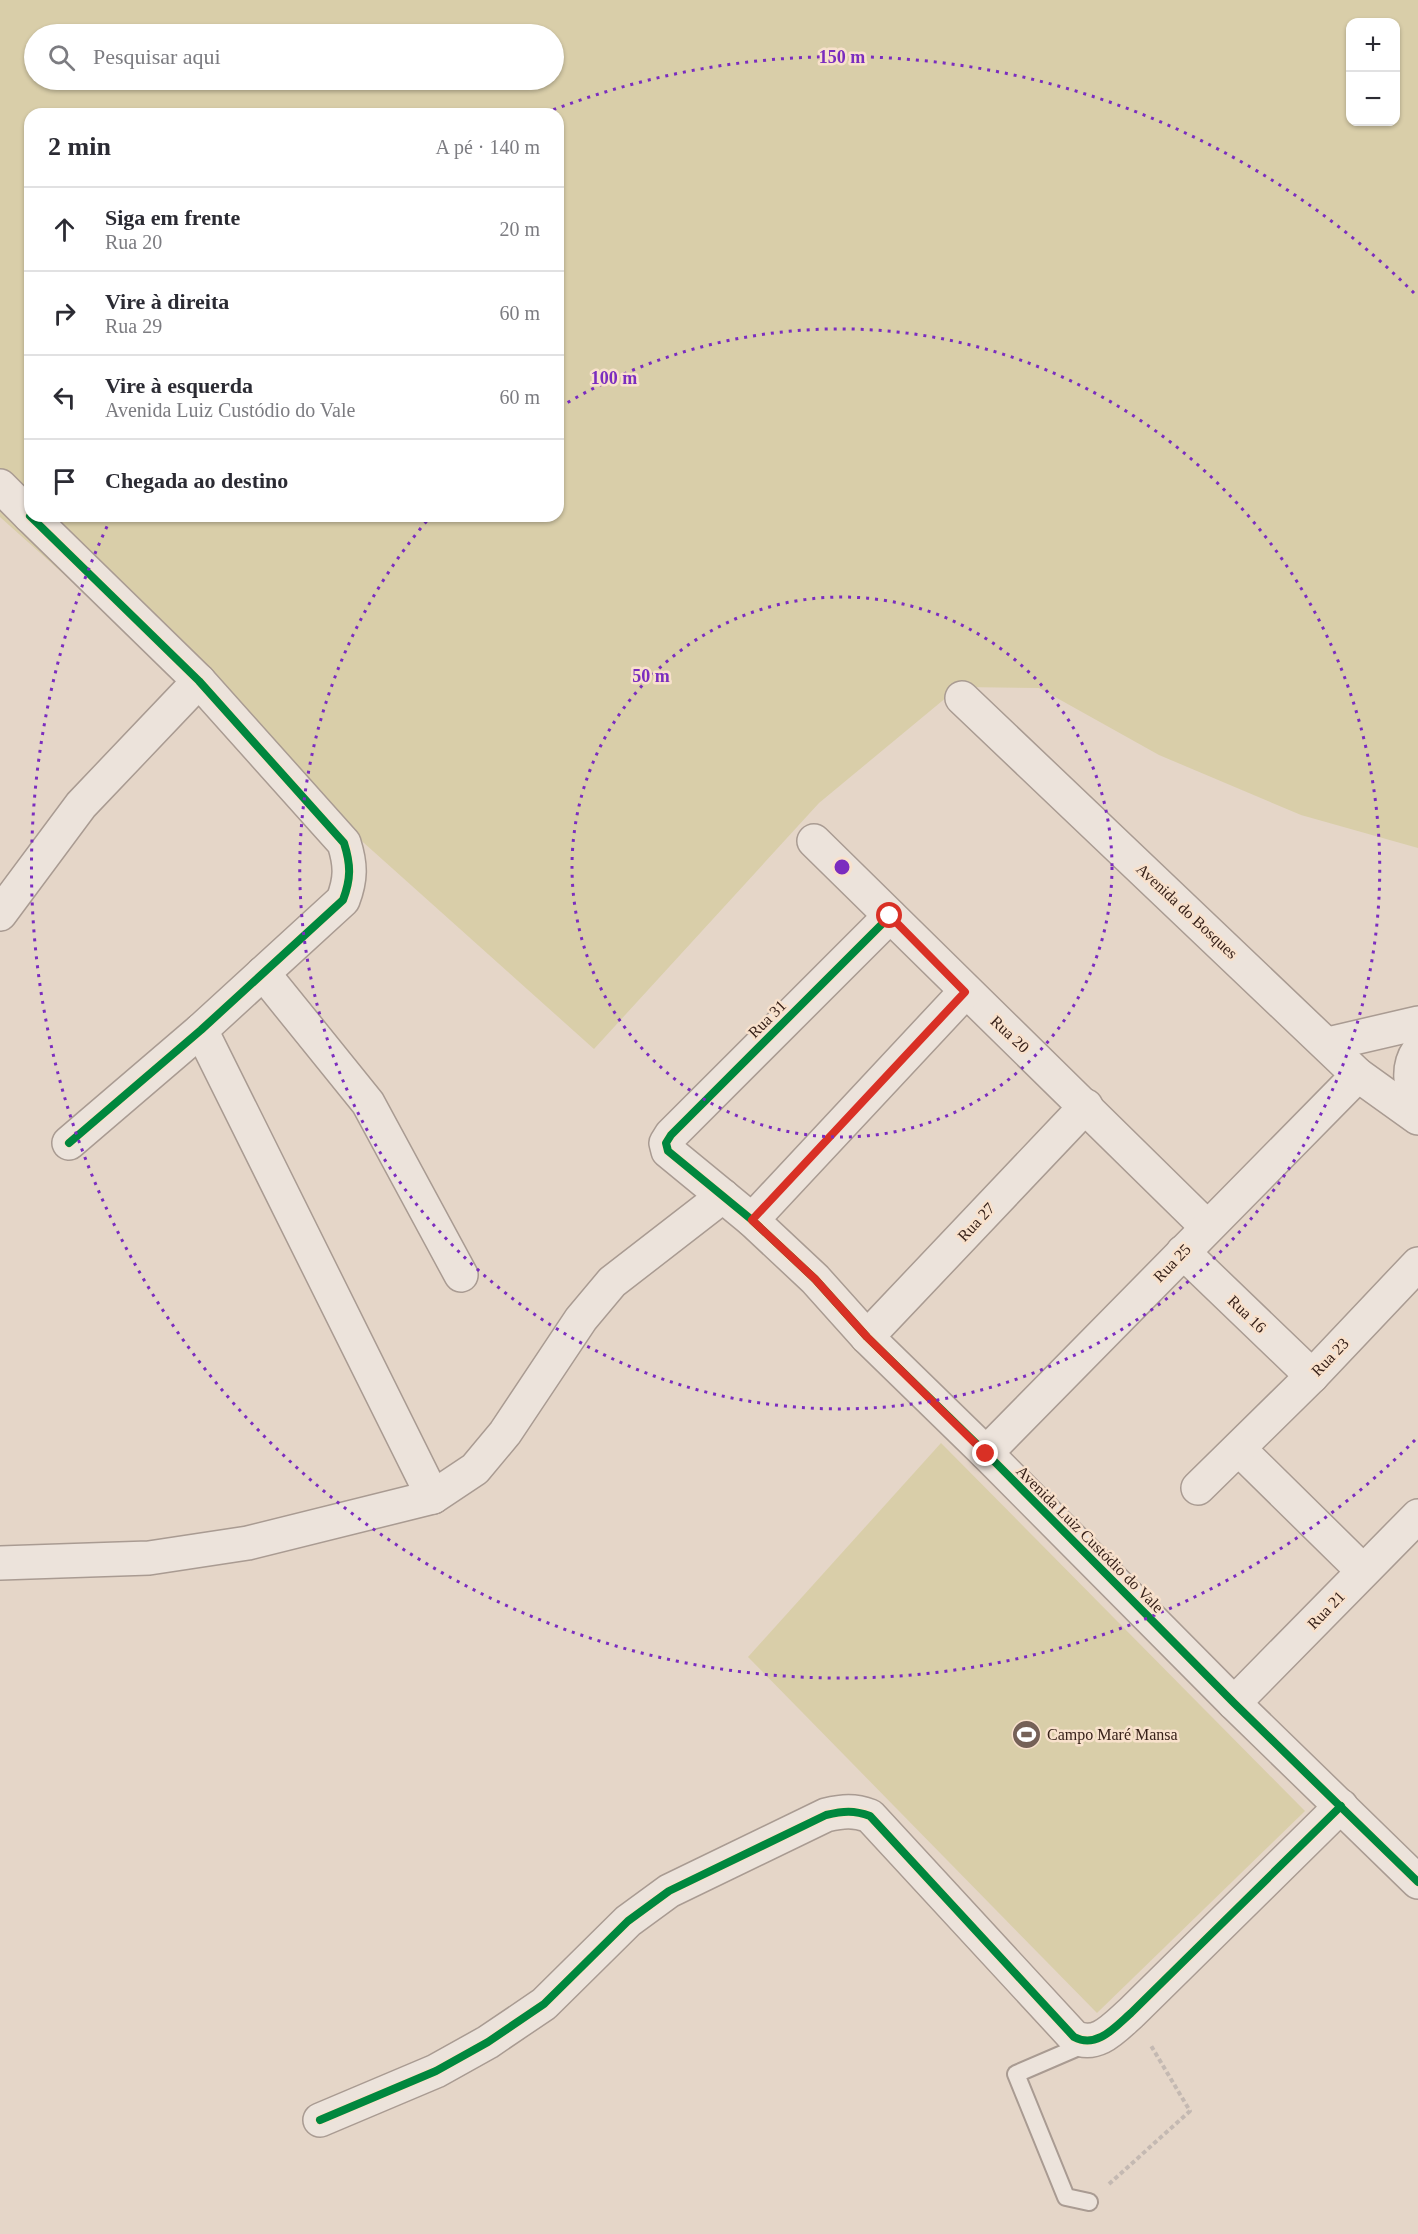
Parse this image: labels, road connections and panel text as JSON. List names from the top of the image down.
{
  "streets": {
    "street": [
      "Avenida do Bosques",
      "Rua 31",
      "Rua 20",
      "Rua 27",
      "Rua 25",
      "Rua 16",
      "Rua 23",
      "Avenida Luiz Custódio do Vale",
      "Rua 21"
    ]
  },
  "crossings": [
    ["Avenida do Bosques", "Rua 25"],
    ["Rua 31", "Rua 20"],
    ["Rua 31", "Avenida Luiz Custódio do Vale"],
    ["Rua 20", "Rua 27"],
    ["Rua 20", "Rua 25"],
    ["Rua 27", "Avenida Luiz Custódio do Vale"],
    ["Rua 25", "Rua 16"],
    ["Rua 25", "Avenida Luiz Custódio do Vale"],
    ["Rua 16", "Rua 23"],
    ["Avenida Luiz Custódio do Vale", "Rua 21"]
  ],
  "places": {
    "sports": ["Campo Maré Mansa"]
  },
  "page": {
    "map_buttons": ["+", "−"],
    "search": "Pesquisar aqui",
    "heading": ["2 min", "A pé · 140 m"],
    "list": [
      ["Siga em frente", "Rua 20", "20 m"],
      ["Vire à direita", "Rua 29", "60 m"],
      ["Vire à esquerda", "Avenida Luiz Custódio do Vale", "60 m"],
      "Chegada ao destino"
    ]
  },
  "rings": ["150 m", "100 m", "50 m"]
}
